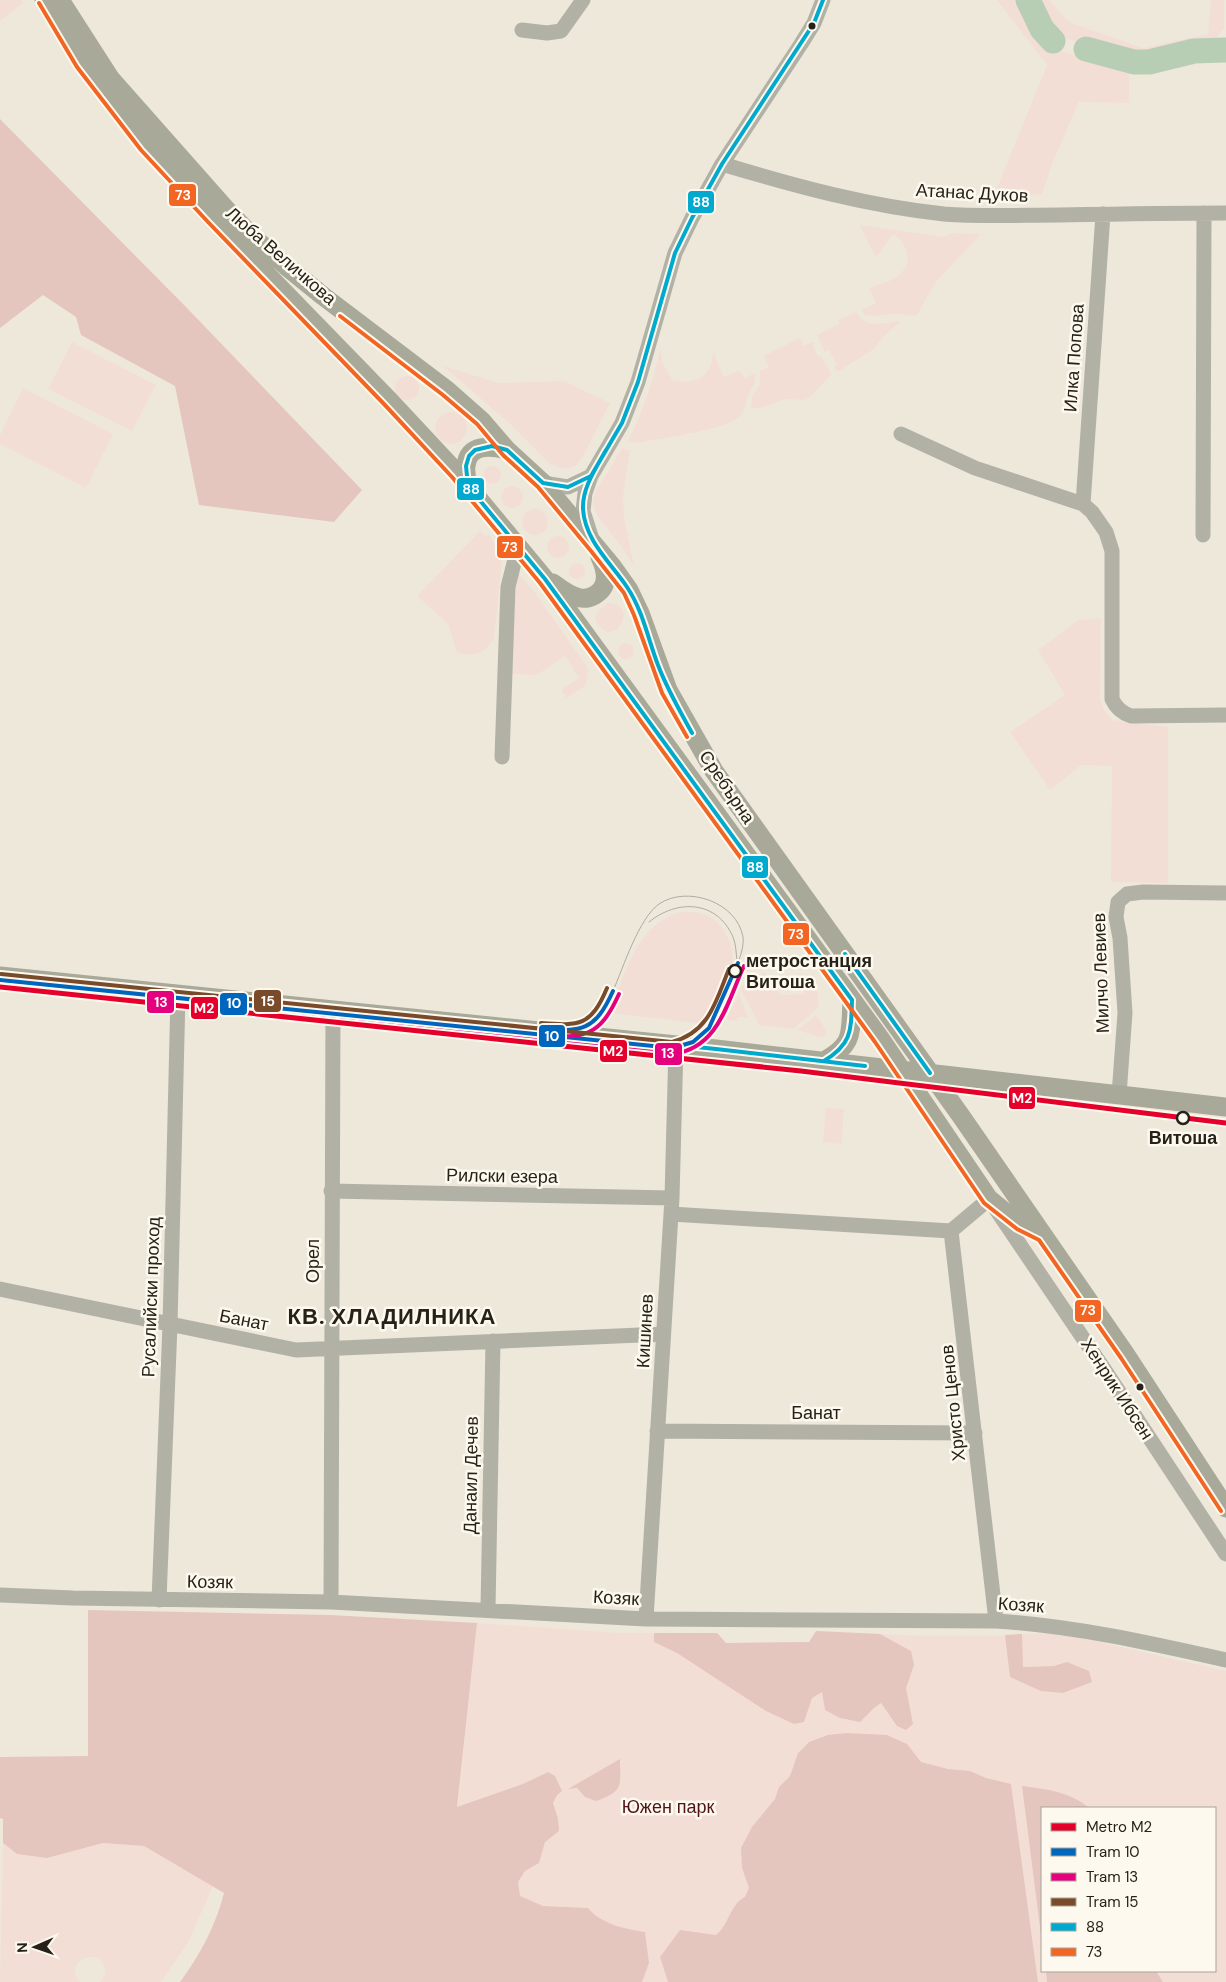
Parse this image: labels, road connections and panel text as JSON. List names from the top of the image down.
{
  "streets": {
    "main road": ["Люба Величкова", "Сребърна", "Хенрик Ибсен"],
    "street": [
      "Атанас Дуков",
      "Илка Попова",
      "Милчо Левиев",
      "Рилски езера",
      "Орел",
      "Русалийски проход",
      "Банат",
      "Кишинев",
      "Христо Ценов",
      "Данаил Дечев",
      "Козяк"
    ]
  },
  "crossings": [
    ["Атанас Дуков", "Илка Попова"],
    ["Атанас Дуков", "Сребърна"],
    ["Люба Величкова", "Сребърна"],
    ["Сребърна", "Хенрик Ибсен"],
    ["Рилски езера", "Орел"],
    ["Рилски езера", "Кишинев"],
    ["Орел", "Банат"],
    ["Орел", "Козяк"],
    ["Русалийски проход", "Банат"],
    ["Русалийски проход", "Козяк"],
    ["Банат", "Кишинев"],
    ["Банат", "Христо Ценов"],
    ["Банат", "Данаил Дечев"],
    ["Кишинев", "Козяк"],
    ["Христо Ценов", "Козяк"],
    ["Данаил Дечев", "Козяк"]
  ],
  "districts": ["КВ. ХЛАДИЛНИКА"],
  "parks": ["Южен парк"],
  "places": ["метростанция Витоша", "Витоша"],
  "lines": [
    "transit line 88",
    "transit line 73",
    "tram line 10",
    "tram line 13",
    "tram line 15",
    "metro line M2"
  ],
  "legend": [
    "Metro M2",
    "Tram 10",
    "Tram 13",
    "Tram 15",
    "88",
    "73"
  ],
  "north": "left"
}
